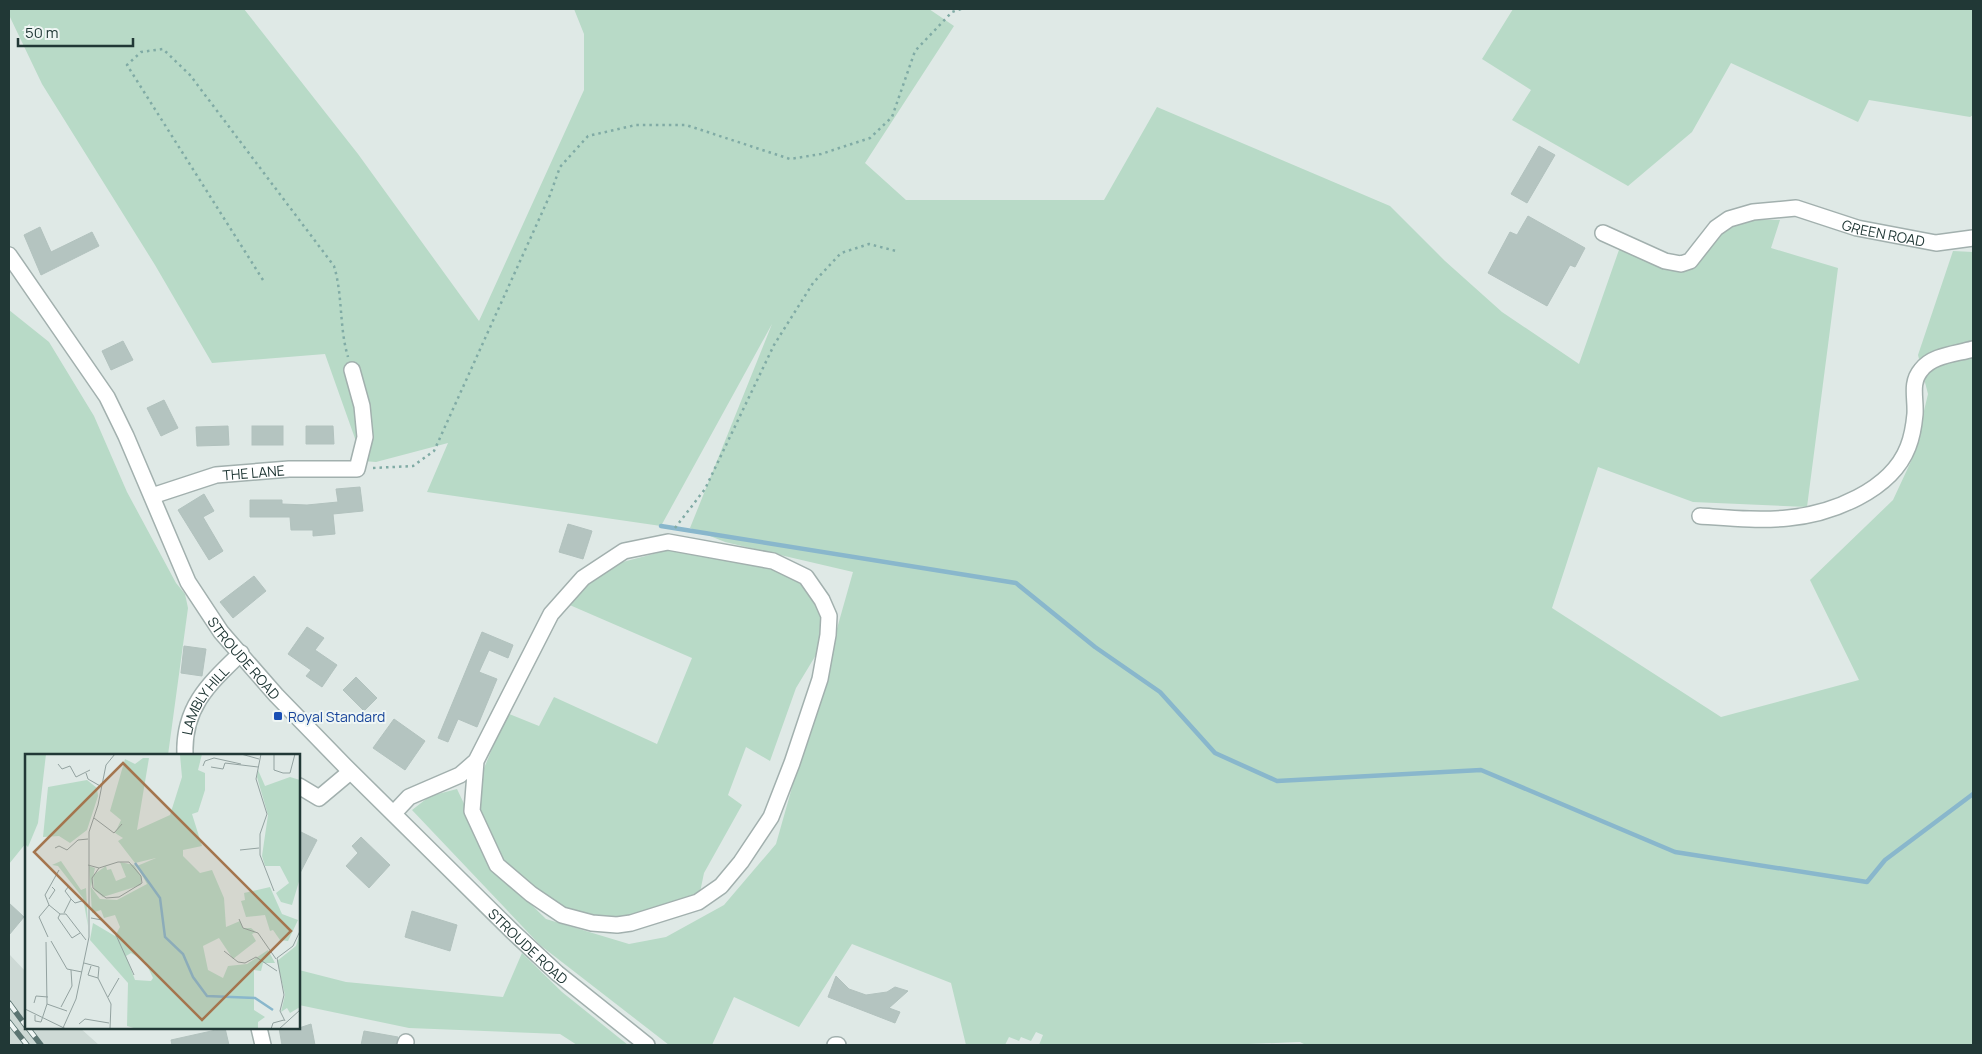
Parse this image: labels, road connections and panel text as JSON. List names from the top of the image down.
{
  "streets": {
    "street": [
      "GREEN ROAD",
      "THE LANE",
      "STROUDE ROAD",
      "LAMBLY HILL"
    ]
  },
  "crossings": [
    ["THE LANE", "STROUDE ROAD"],
    ["STROUDE ROAD", "LAMBLY HILL"]
  ],
  "places": {
    "transit": ["Royal Standard"]
  },
  "scale_bar": "50 m"
}
